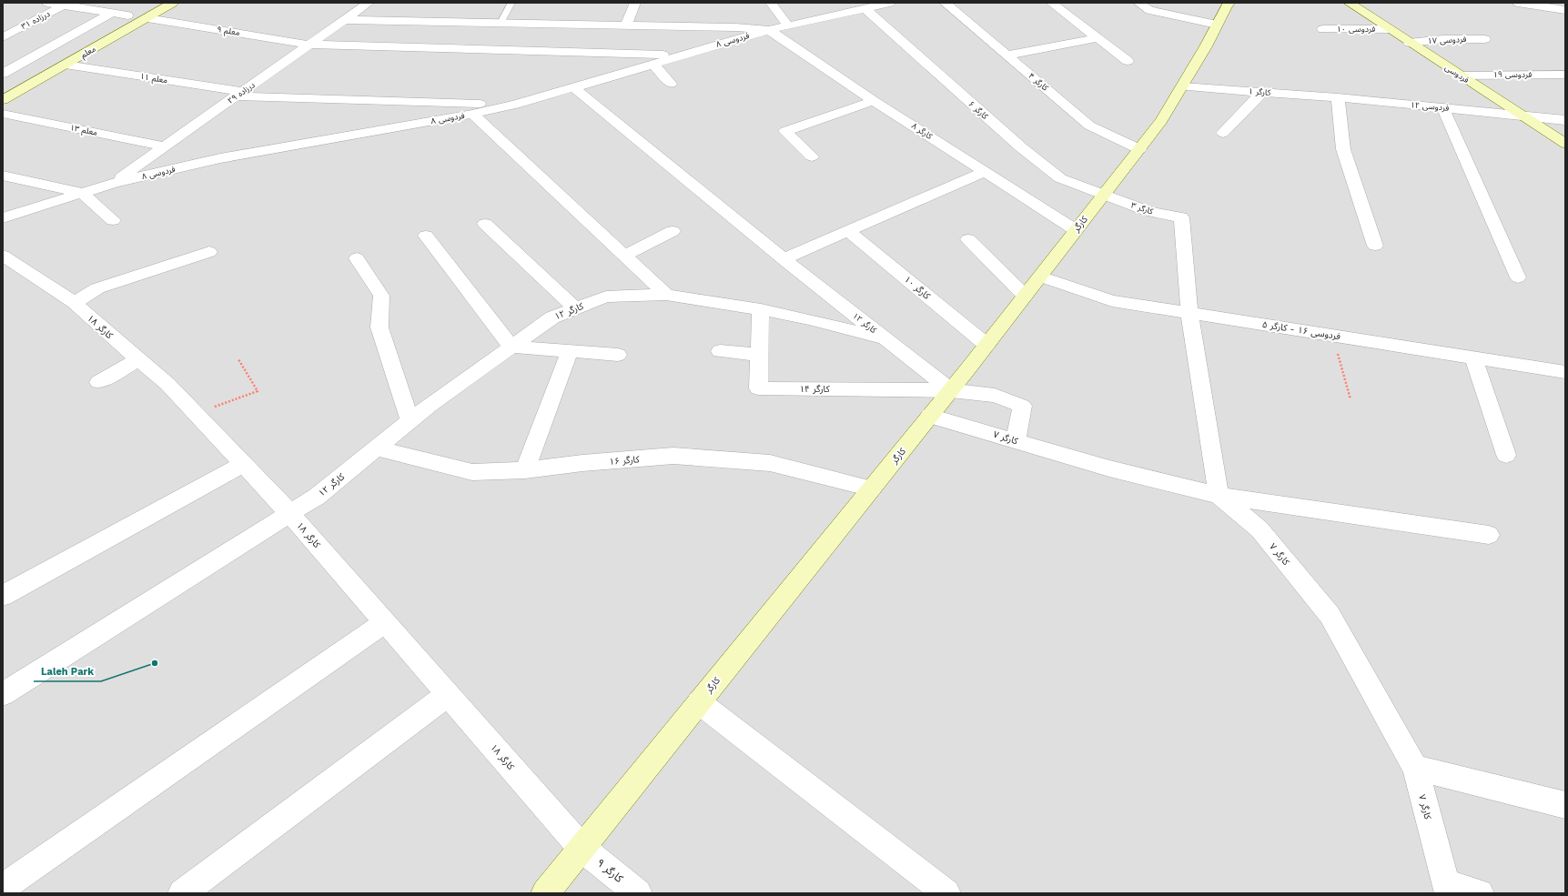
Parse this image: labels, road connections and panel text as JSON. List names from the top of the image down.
{
  "streets": {
    "street": [
      "درزاده ۳۱",
      "فردوسی ۱۰",
      "معلم ۹",
      "فردوسی ۸",
      "فردوسی ۱۷",
      "معلم",
      "فردوسی",
      "فردوسی ۱۹",
      "معلم ۱۱",
      "کارگر ۴",
      "کارگر ۱",
      "درزاده ۲۹",
      "فردوسی ۱۲",
      "کارگر ۶",
      "معلم ۱۳",
      "کارگر ۸",
      "کارگر ۳",
      "کارگر",
      "کارگر ۱۰",
      "کارگر ۱۲",
      "کارگر ۱۸",
      "فردوسی ۱۶ - کارگر ۵",
      "کارگر ۱۴",
      "کارگر ۷",
      "کارگر ۱۶",
      "کارگر ۹"
    ]
  },
  "crossings": [
    ["فردوسی ۱۰", "فردوسی"],
    ["معلم ۹", "فردوسی ۸"],
    ["معلم ۹", "معلم"],
    ["معلم ۹", "درزاده ۲۹"],
    ["فردوسی ۸", "معلم ۱۱"],
    ["فردوسی ۸", "درزاده ۲۹"],
    ["فردوسی ۸", "کارگر ۶"],
    ["فردوسی ۸", "کارگر ۸"],
    ["فردوسی ۸", "کارگر ۱۲"],
    ["فردوسی ۱۷", "فردوسی"],
    ["معلم", "معلم ۱۱"],
    ["فردوسی", "فردوسی ۱۹"],
    ["فردوسی", "فردوسی ۱۲"],
    ["معلم ۱۱", "درزاده ۲۹"],
    ["کارگر ۴", "کارگر"],
    ["کارگر ۱", "فردوسی ۱۲"],
    ["کارگر ۱", "کارگر"],
    ["درزاده ۲۹", "معلم ۱۳"],
    ["کارگر ۶", "کارگر ۳"],
    ["کارگر ۶", "کارگر"],
    ["کارگر ۸", "کارگر"],
    ["کارگر ۳", "کارگر"],
    ["کارگر ۳", "فردوسی ۱۶ - کارگر ۵"],
    ["کارگر", "کارگر ۱۰"],
    ["کارگر", "کارگر ۱۲"],
    ["کارگر", "کارگر ۱۸"],
    ["کارگر", "فردوسی ۱۶ - کارگر ۵"],
    ["کارگر", "کارگر ۱۴"],
    ["کارگر", "کارگر ۷"],
    ["کارگر", "کارگر ۱۶"],
    ["کارگر", "کارگر ۹"],
    ["کارگر ۱۲", "کارگر ۱۸"],
    ["کارگر ۱۲", "کارگر ۱۴"],
    ["کارگر ۱۲", "کارگر ۱۶"],
    ["کارگر ۱۸", "کارگر ۹"]
  ],
  "places": ["Laleh Park"]
}
